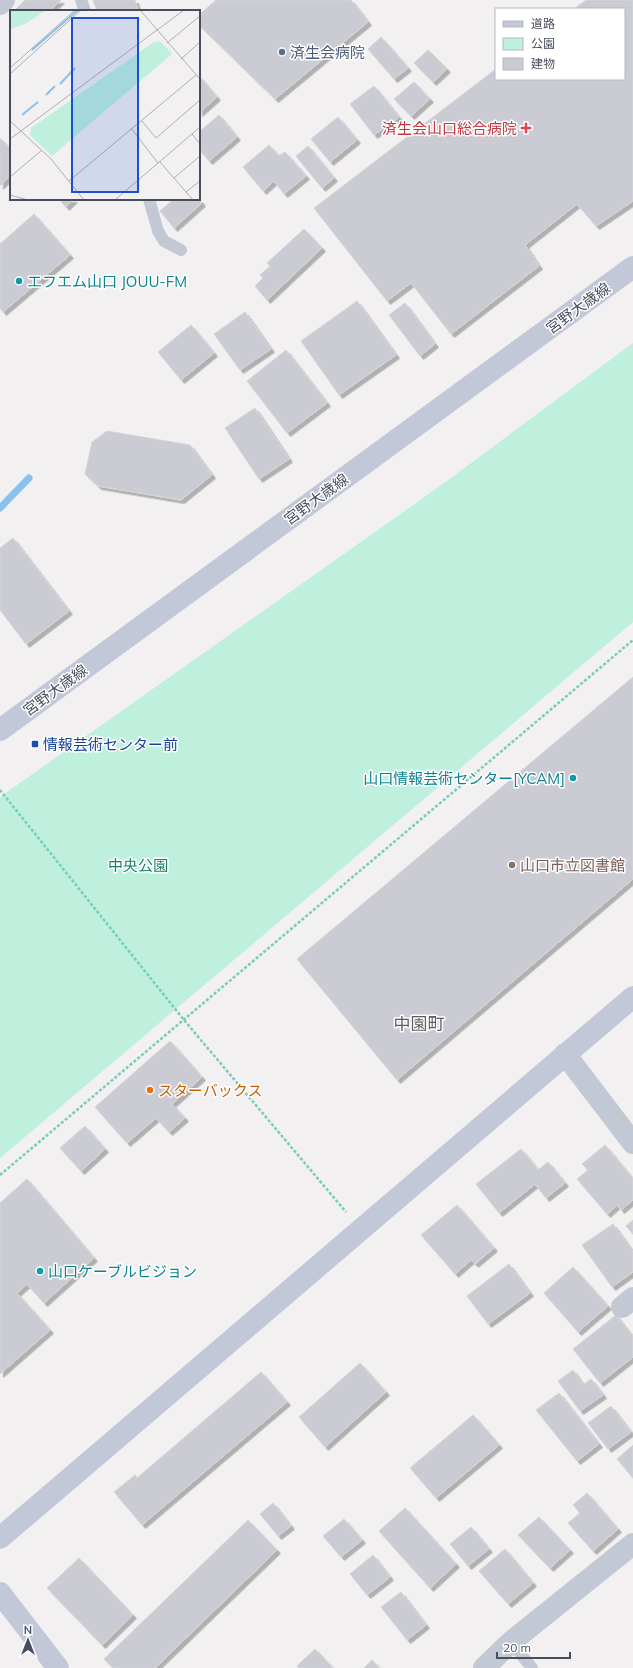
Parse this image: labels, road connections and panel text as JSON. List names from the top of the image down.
{
  "streets": {
    "street": ["宮野大歳線"]
  },
  "districts": ["中園町"],
  "parks": ["中央公園"],
  "places": {
    "other": [
      "済生会病院",
      "エフエム山口 JOUU-FM",
      "山口情報芸術センター[YCAM]",
      "山口市立図書館",
      "スターバックス",
      "山口ケーブルビジョン"
    ],
    "health": ["済生会山口総合病院"],
    "transit": ["情報芸術センター前"]
  },
  "legend": ["道路", "公園", "建物"],
  "scale_bar": "20 m",
  "north": "top"
}
